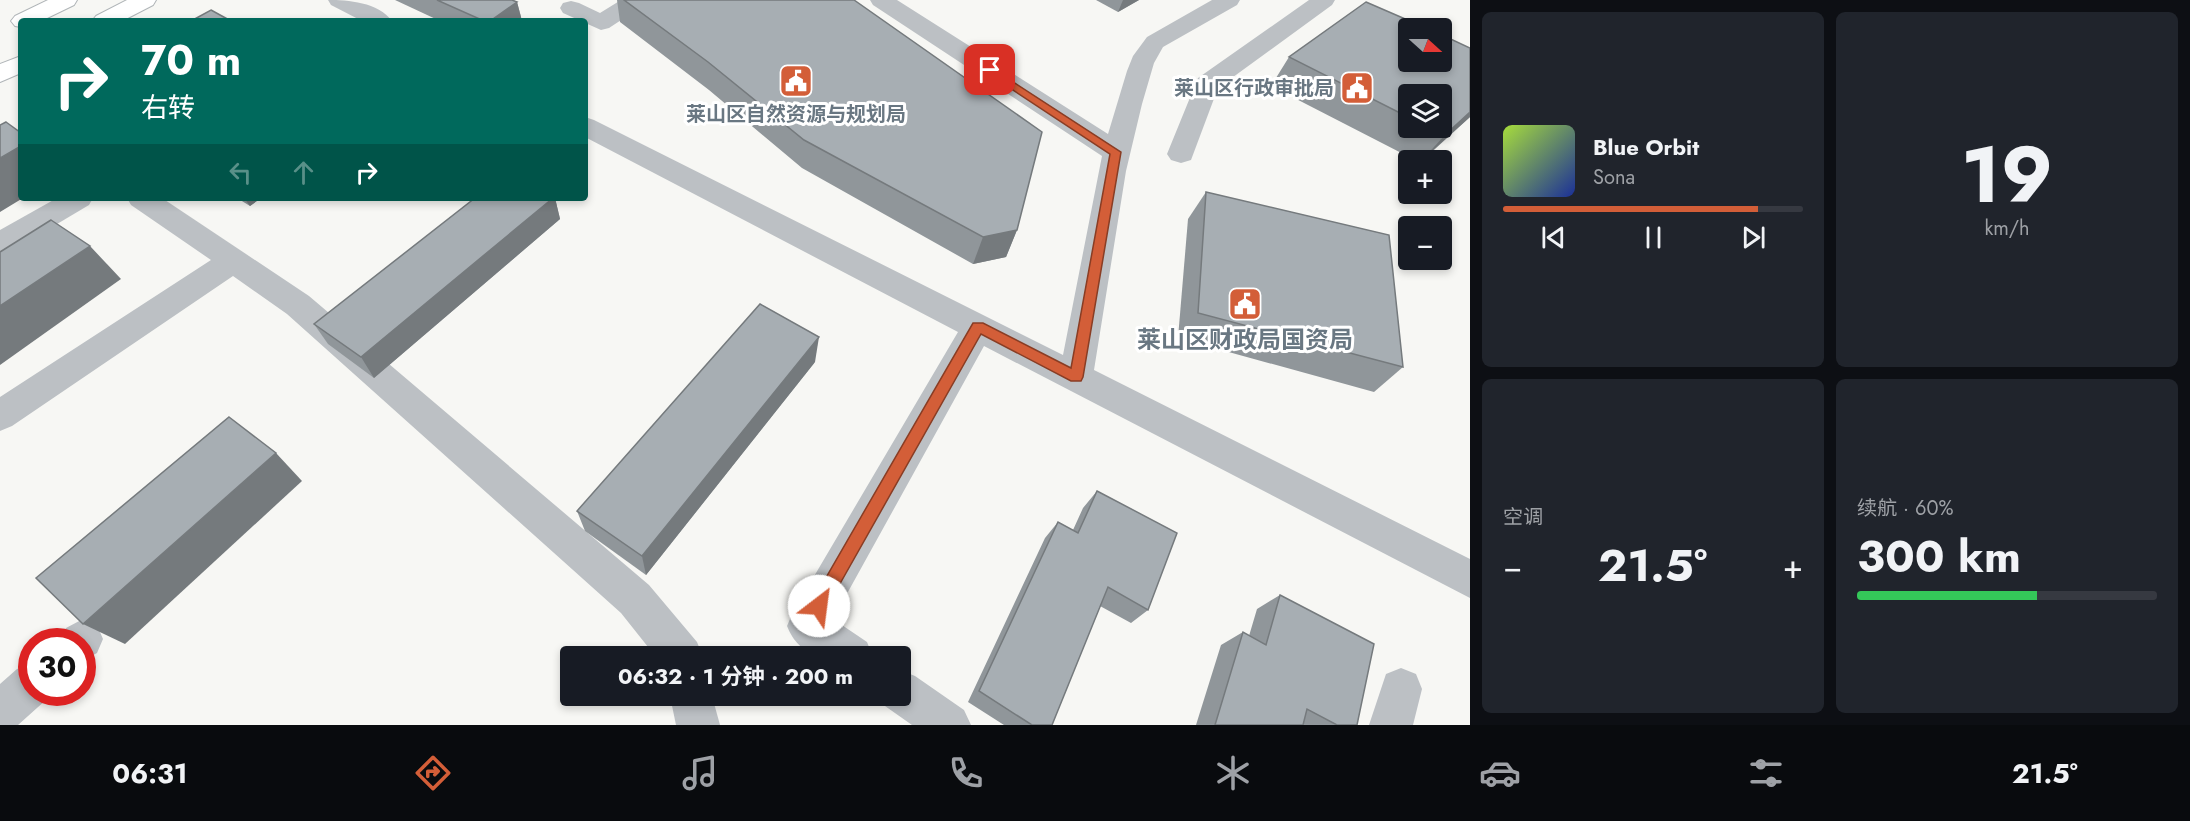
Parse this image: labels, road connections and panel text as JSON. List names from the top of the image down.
{
  "places": {
    "public building": ["莱山区自然资源与规划局", "莱山区行政审批局", "莱山区财政局国资局"]
  },
  "north": "right",
  "page": {
    "tile": [
      ["19", "km/h"],
      "空调",
      ["续航 · 60%", "300 km"]
    ],
    "map_buttons": ["+", "−"],
    "turn": ["70 m", "右转"],
    "song": ["Blue Orbit", "Sona"],
    "heat": ["−", "21.5°", "+"],
    "limit": "30",
    "trip": "06:32 · 1 分钟 · 200 m",
    "tabs": ["06:31", "21.5°"]
  }
}
